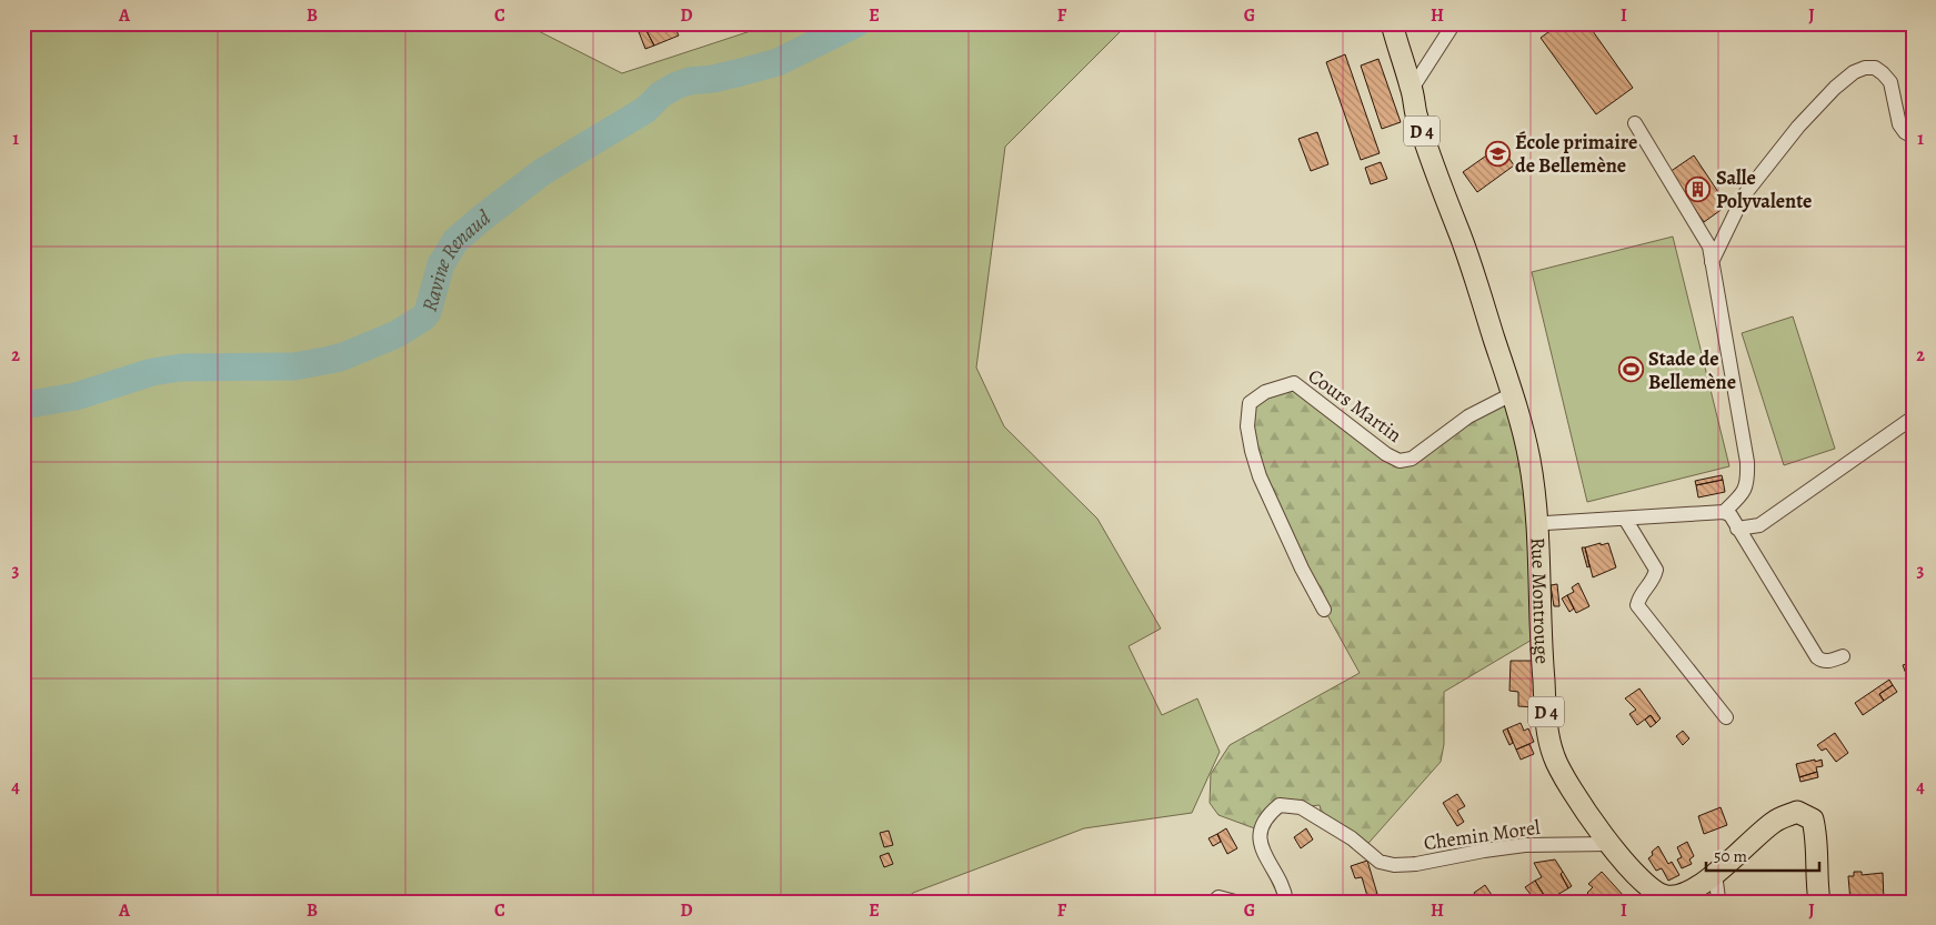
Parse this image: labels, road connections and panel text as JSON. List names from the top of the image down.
{
  "streets": {
    "main road": ["D 4", "Rue Montrouge"],
    "street": ["Cours Martin", "Chemin Morel"]
  },
  "crossings": [
    ["Cours Martin", "Rue Montrouge"],
    ["Rue Montrouge", "Chemin Morel"]
  ],
  "water": ["Ravine Renaud"],
  "places": {
    "school or university": ["École primaire de Bellemène"],
    "building": ["Salle Polyvalente"],
    "sports": ["Stade de Bellemène"]
  },
  "scale_bar": "50 m",
  "grid": {
    "columns": [
      "A",
      "B",
      "C",
      "D",
      "E",
      "F",
      "G",
      "H",
      "I",
      "J"
    ],
    "rows": [
      "1",
      "2",
      "3",
      "4"
    ]
  }
}
